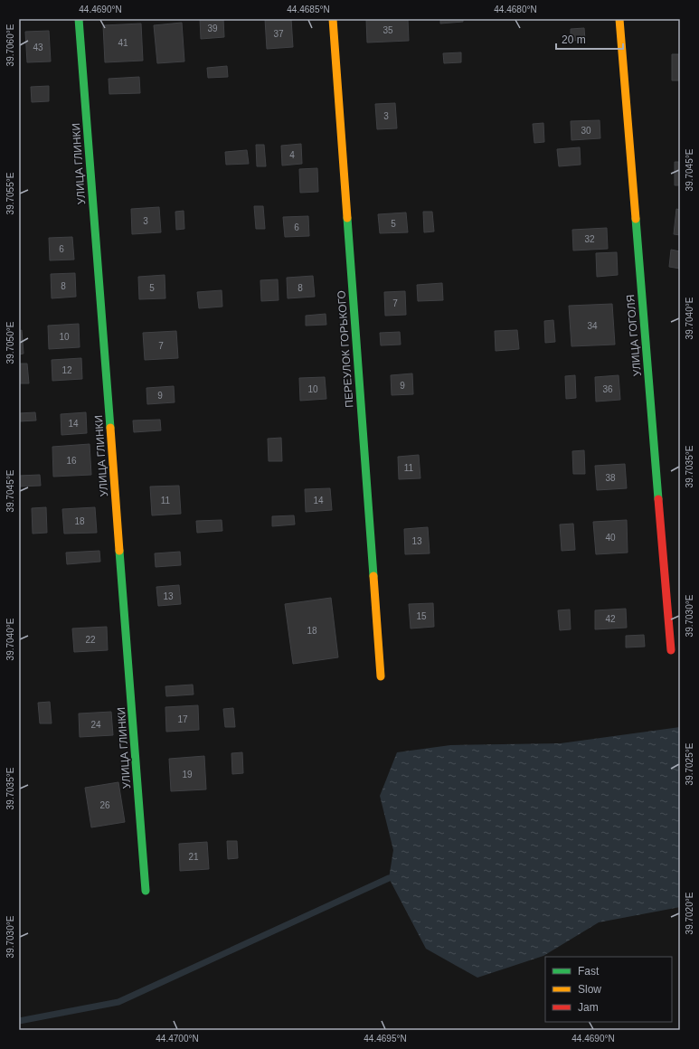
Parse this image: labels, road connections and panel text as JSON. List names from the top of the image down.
{
  "streets": {
    "street": ["УЛИЦА ГЛИНКИ", "УЛИЦА ГОГОЛЯ", "ПЕРЕУЛОК ГОРЬКОГО"]
  },
  "house_numbers": [
    "39",
    "35",
    "37",
    "41",
    "43",
    "3",
    "30",
    "4",
    "3",
    "5",
    "6",
    "32",
    "6",
    "8",
    "5",
    "8",
    "7",
    "34",
    "10",
    "7",
    "12",
    "9",
    "10",
    "36",
    "9",
    "14",
    "16",
    "11",
    "38",
    "11",
    "14",
    "18",
    "40",
    "13",
    "13",
    "15",
    "42",
    "18",
    "22",
    "17",
    "24",
    "19",
    "26",
    "21"
  ],
  "legend": ["Fast", "Slow", "Jam"],
  "scale_bar": "20 m",
  "coordinates": [
    "44.4690°N",
    "44.4685°N",
    "44.4680°N",
    "39.7060°E",
    "39.7045°E",
    "39.7055°E",
    "39.7040°E",
    "39.7050°E",
    "39.7035°E",
    "39.7030°E",
    "39.7025°E",
    "39.7020°E",
    "44.4700°N",
    "44.4695°N"
  ]
}
